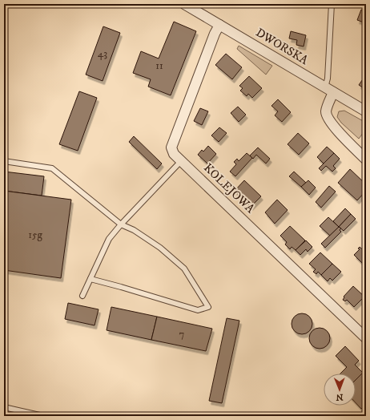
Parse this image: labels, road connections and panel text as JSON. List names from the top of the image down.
{
  "streets": {
    "street": ["DWORSKA", "KOLEJOWA"]
  },
  "crossings": [
    ["DWORSKA", "KOLEJOWA"]
  ],
  "house_numbers": [
    "43",
    "11",
    "15g",
    "7"
  ],
  "north": "bottom"
}
